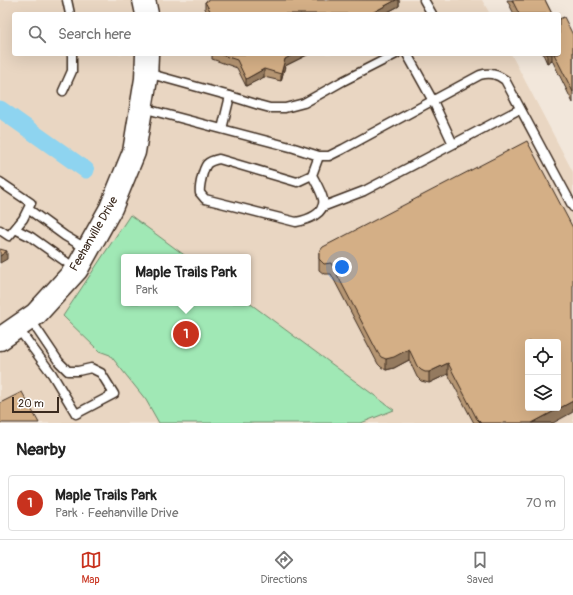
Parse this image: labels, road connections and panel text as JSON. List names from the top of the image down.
{
  "streets": {
    "street": ["Feehanville Drive"]
  },
  "scale_bar": "20 m",
  "page": {
    "search": "Search here",
    "popup": ["Maple Trails Park", "Park"],
    "pins": "1",
    "scale": "20 m",
    "heading": "Nearby",
    "list": [
      {
        "mark": "1",
        "name": "Maple Trails Park",
        "note": "Park · Feehanville Drive",
        "value": "70 m"
      }
    ],
    "nav": ["Map", "Directions", "Saved"]
  }
}
